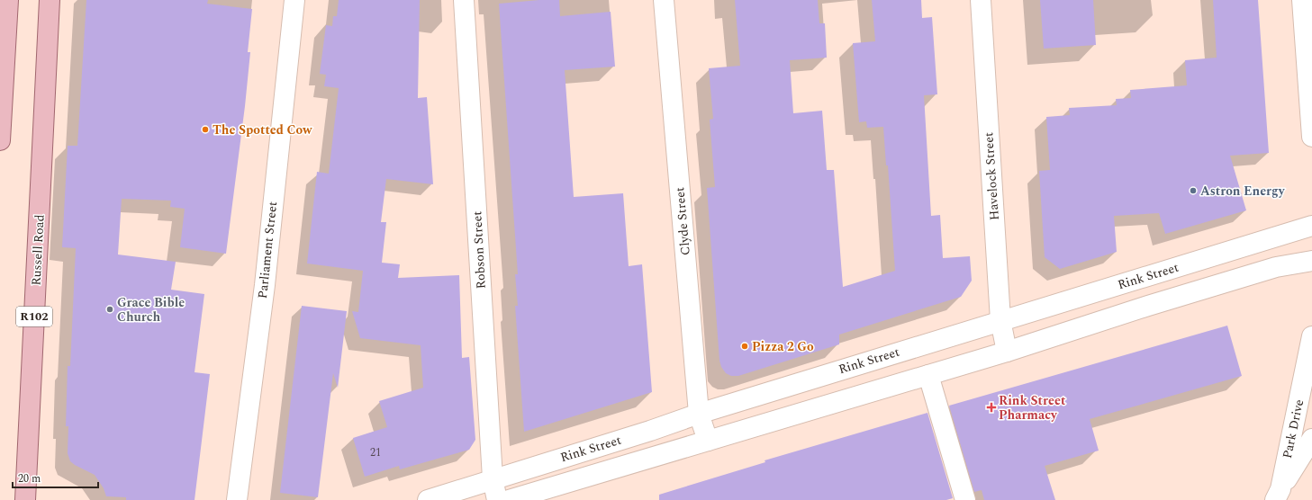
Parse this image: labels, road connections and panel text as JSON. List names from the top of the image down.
{
  "streets": {
    "main road": ["Russell Road", "R102"],
    "street": [
      "Havelock Street",
      "Clyde Street",
      "Parliament Street",
      "Robson Street",
      "Rink Street",
      "Park Drive"
    ]
  },
  "crossings": [
    ["Havelock Street", "Rink Street"],
    ["Clyde Street", "Rink Street"],
    ["Robson Street", "Rink Street"]
  ],
  "places": {
    "other": [
      "The Spotted Cow",
      "Astron Energy",
      "Grace Bible Church",
      "Pizza 2 Go"
    ],
    "health": ["Rink Street Pharmacy"]
  },
  "house_numbers": ["21"],
  "scale_bar": "20 m"
}
